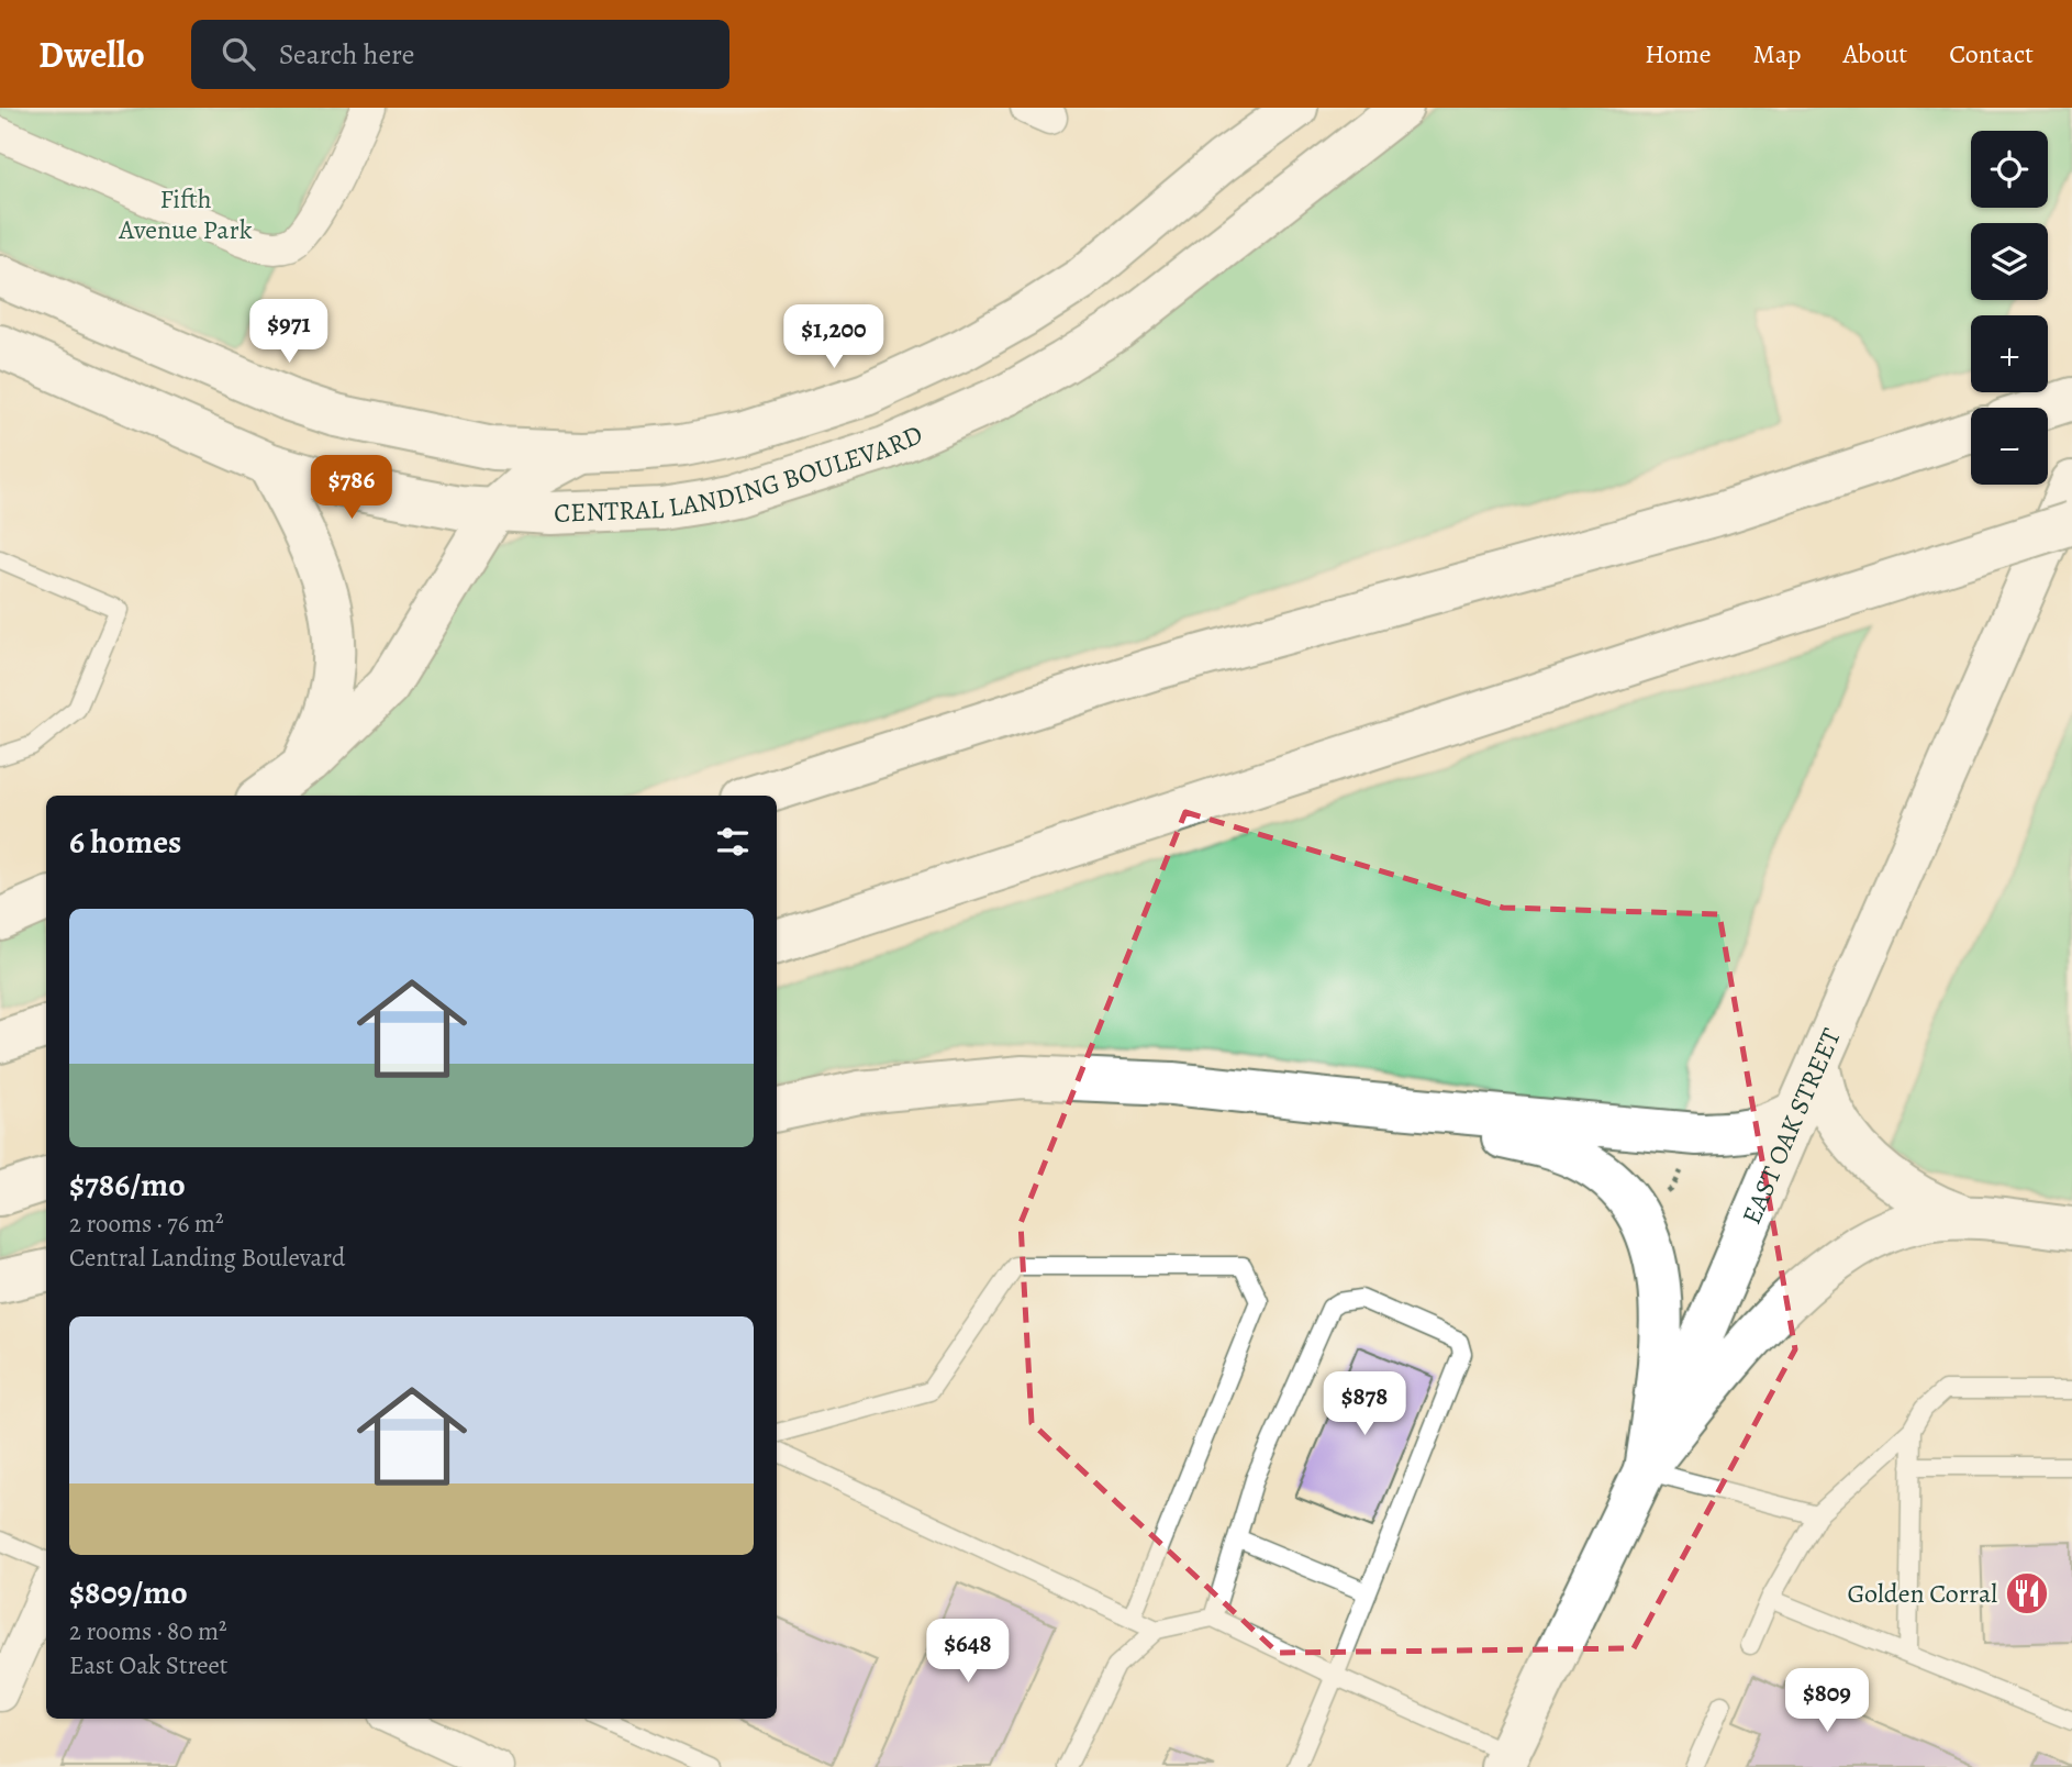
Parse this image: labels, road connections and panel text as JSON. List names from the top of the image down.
{
  "streets": {
    "main road": ["CENTRAL LANDING BOULEVARD", "EAST OAK STREET"]
  },
  "parks": ["Fifth Avenue Park"],
  "places": {
    "restaurant": ["Golden Corral"]
  },
  "page": {
    "header": "Dwello",
    "search": "Search here",
    "nav": [
      "Home",
      "Map",
      "About",
      "Contact"
    ],
    "map_buttons": ["+", "−"],
    "price": [
      "$971",
      "$1,200",
      "$786",
      "$878",
      "$648",
      "$809"
    ],
    "heading": "6 homes",
    "list": [
      {
        "name": "$786/mo",
        "note": "2 rooms · 76 m² · Central Landing Boulevard"
      },
      {
        "name": "$809/mo",
        "note": "2 rooms · 80 m² · East Oak Street"
      }
    ]
  }
}
